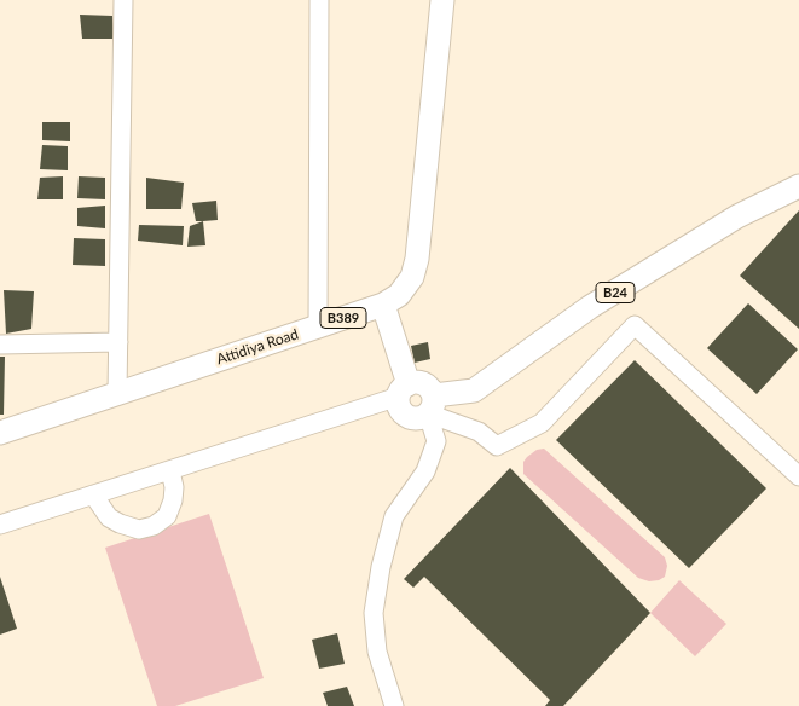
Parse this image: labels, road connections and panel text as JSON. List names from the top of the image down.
{
  "streets": {
    "main road": ["B24", "B389", "Attidiya Road"]
  },
  "crossings": [
    ["B24", "Attidiya Road"]
  ]
}
